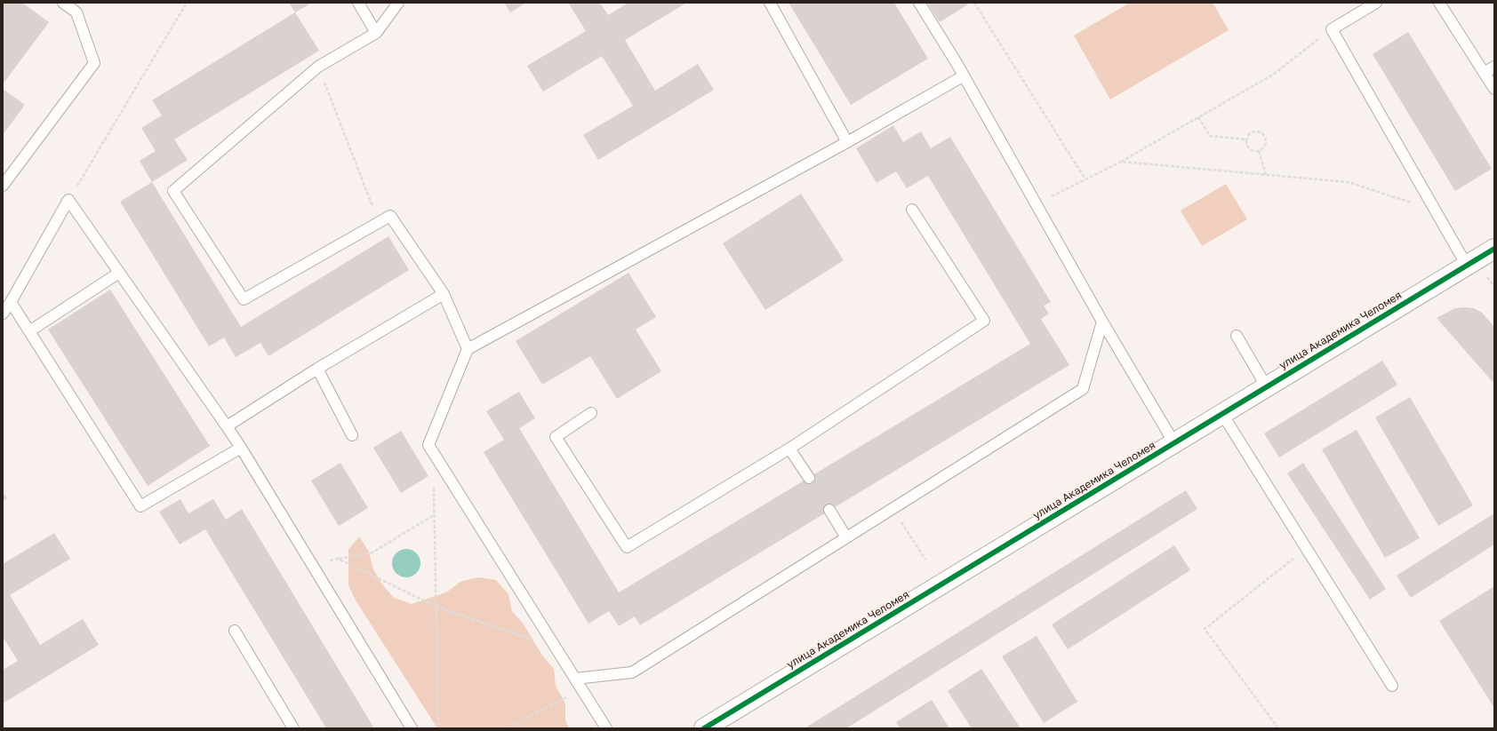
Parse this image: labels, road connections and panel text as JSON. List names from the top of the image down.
{
  "streets": {
    "street": ["улица Академика Челомея"]
  }
}
